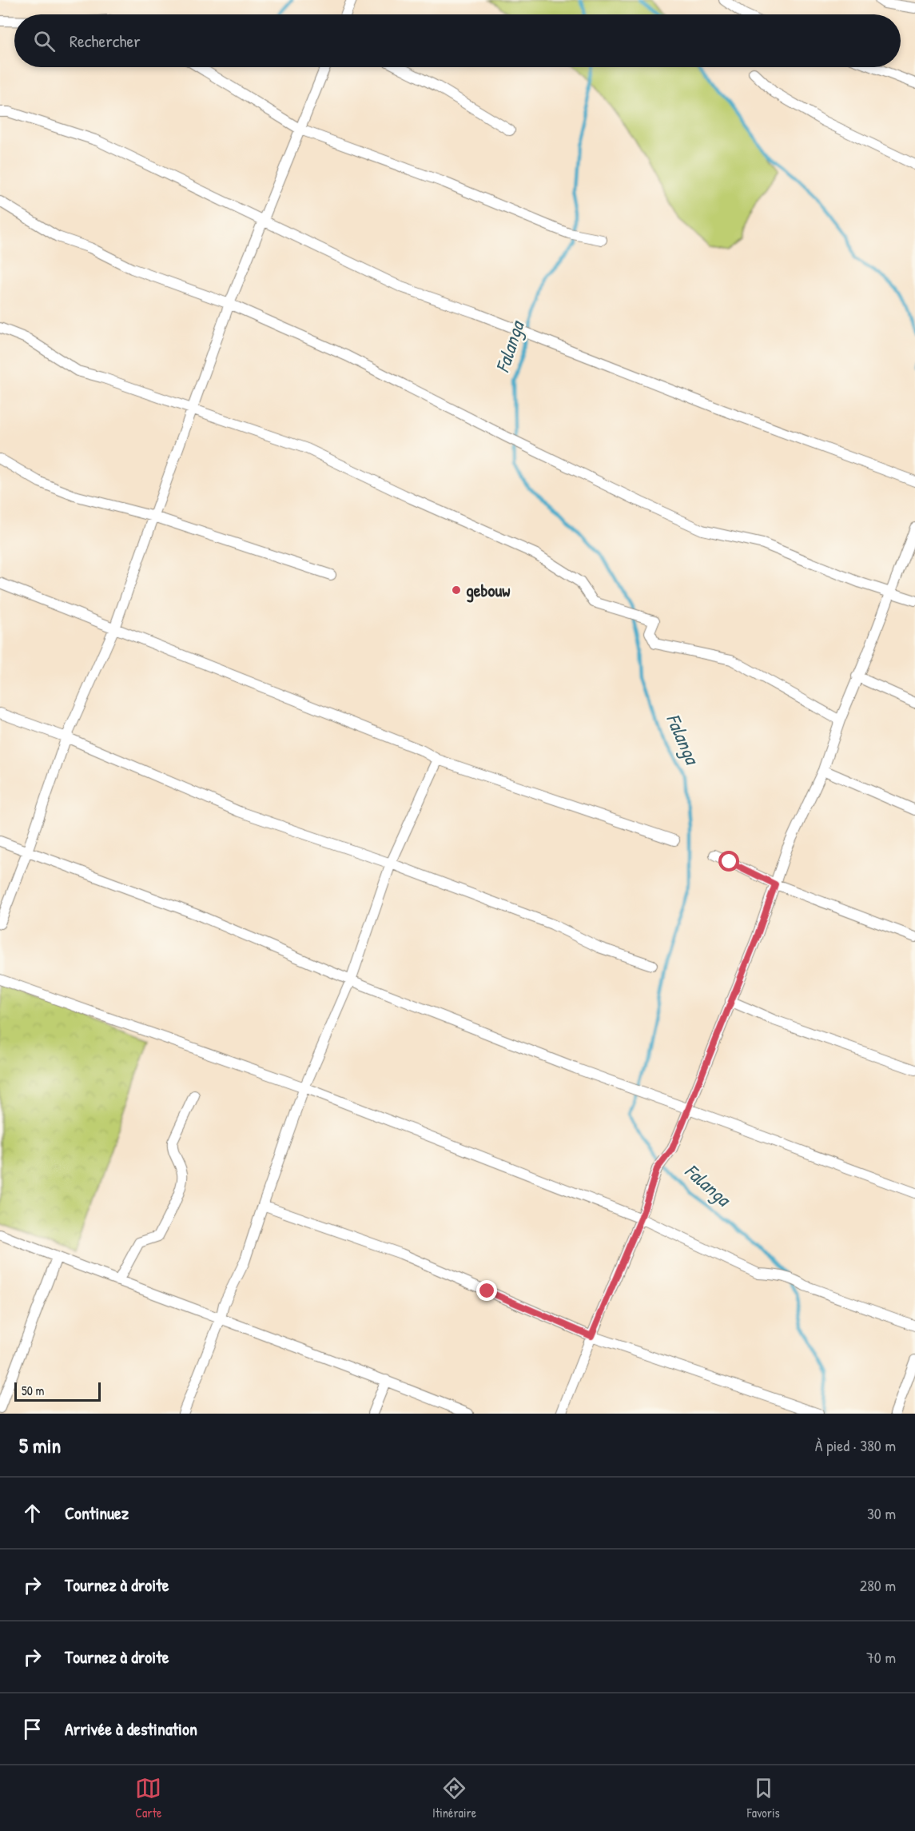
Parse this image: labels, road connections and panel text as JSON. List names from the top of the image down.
{
  "water": ["Falanga"],
  "places": ["gebouw"],
  "scale_bar": "50 m",
  "page": {
    "search": "Rechercher",
    "scale": "50 m",
    "heading": ["5 min", "À pied · 380 m"],
    "list": [
      ["Continuez", "30 m"],
      ["Tournez à droite", "280 m"],
      ["Tournez à droite", "70 m"],
      "Arrivée à destination"
    ],
    "nav": ["Carte", "Itinéraire", "Favoris"]
  }
}
